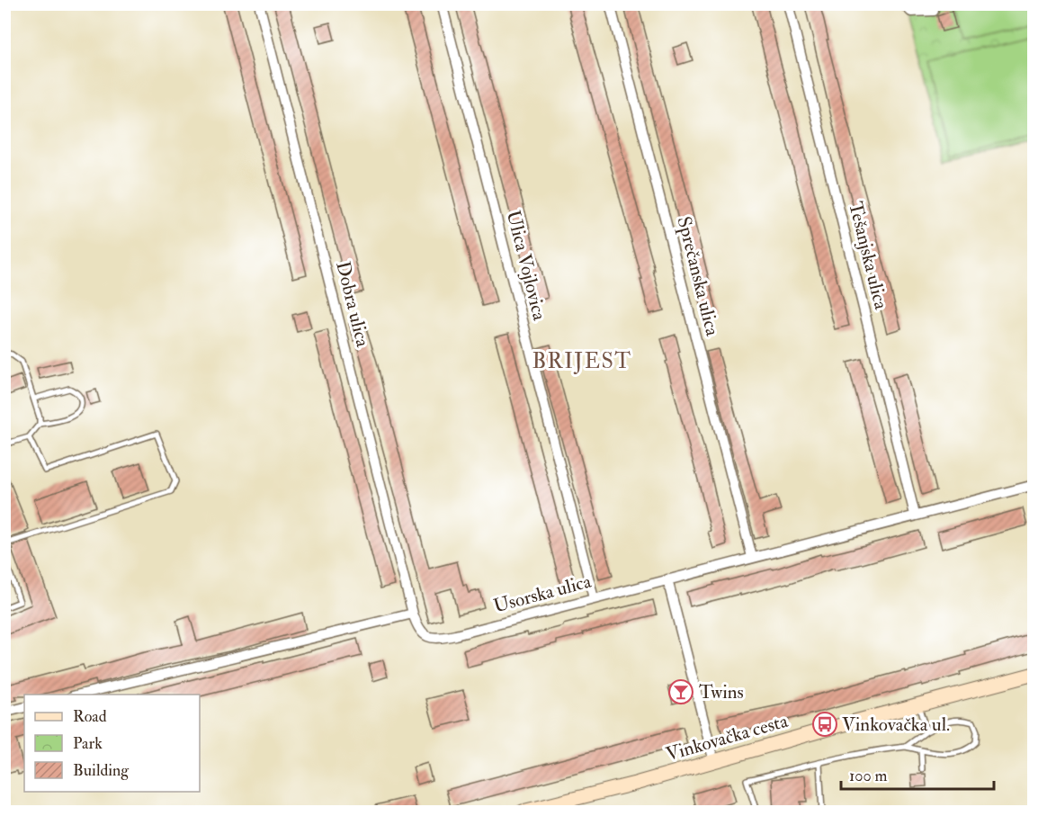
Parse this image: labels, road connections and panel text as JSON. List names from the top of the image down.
{
  "streets": {
    "main road": ["Vinkovačka cesta"],
    "street": [
      "Tešanjska ulica",
      "Ulica Vojlovica",
      "Sprečanska ulica",
      "Dobra ulica",
      "Usorska ulica"
    ]
  },
  "crossings": [
    ["Tešanjska ulica", "Usorska ulica"],
    ["Ulica Vojlovica", "Usorska ulica"],
    ["Sprečanska ulica", "Usorska ulica"],
    ["Dobra ulica", "Usorska ulica"]
  ],
  "districts": ["BRIJEST"],
  "places": {
    "bar": ["Twins"],
    "bus stop": ["Vinkovačka ul."]
  },
  "legend": ["Road", "Park", "Building"],
  "scale_bar": "100 m"
}
